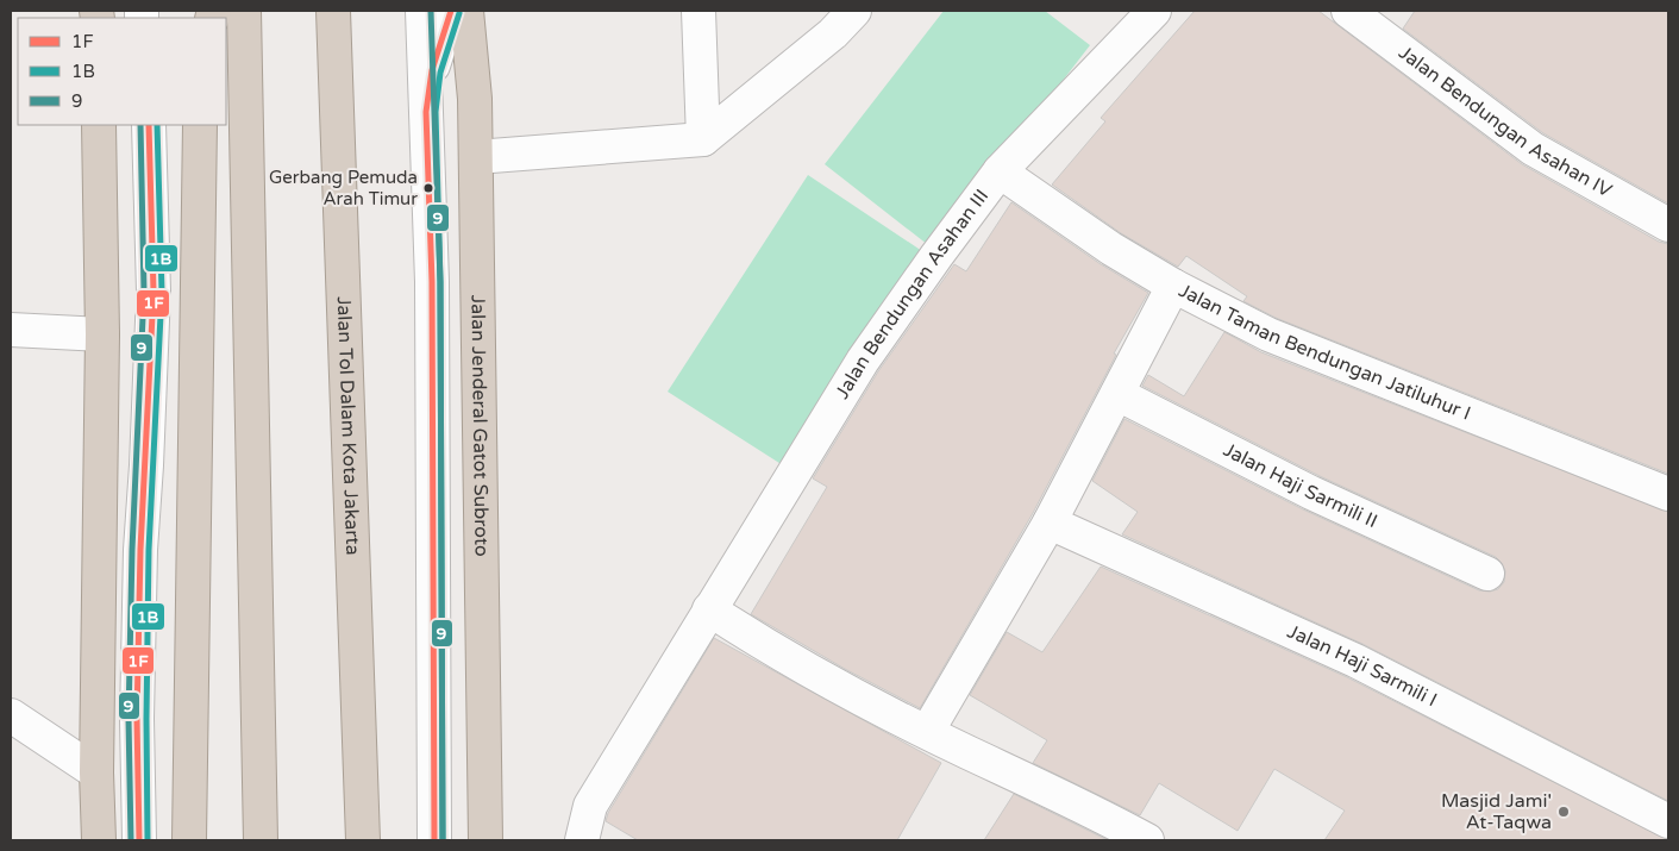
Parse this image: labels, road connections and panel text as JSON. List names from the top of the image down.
{
  "streets": {
    "highway": ["Jalan Jenderal Gatot Subroto", "Jalan Tol Dalam Kota Jakarta"],
    "street": [
      "Jalan Bendungan Asahan IV",
      "Jalan Bendungan Asahan III",
      "Jalan Taman Bendungan Jatiluhur I",
      "Jalan Haji Sarmili II",
      "Jalan Haji Sarmili I"
    ]
  },
  "crossings": [
    ["Jalan Bendungan Asahan III", "Jalan Taman Bendungan Jatiluhur I"]
  ],
  "places": ["Gerbang Pemuda Arah Timur", "Masjid Jami' At-Taqwa"],
  "lines": ["transit line 1F", "transit line 9", "transit line 1B"],
  "legend": ["1F", "1B", "9"]
}
